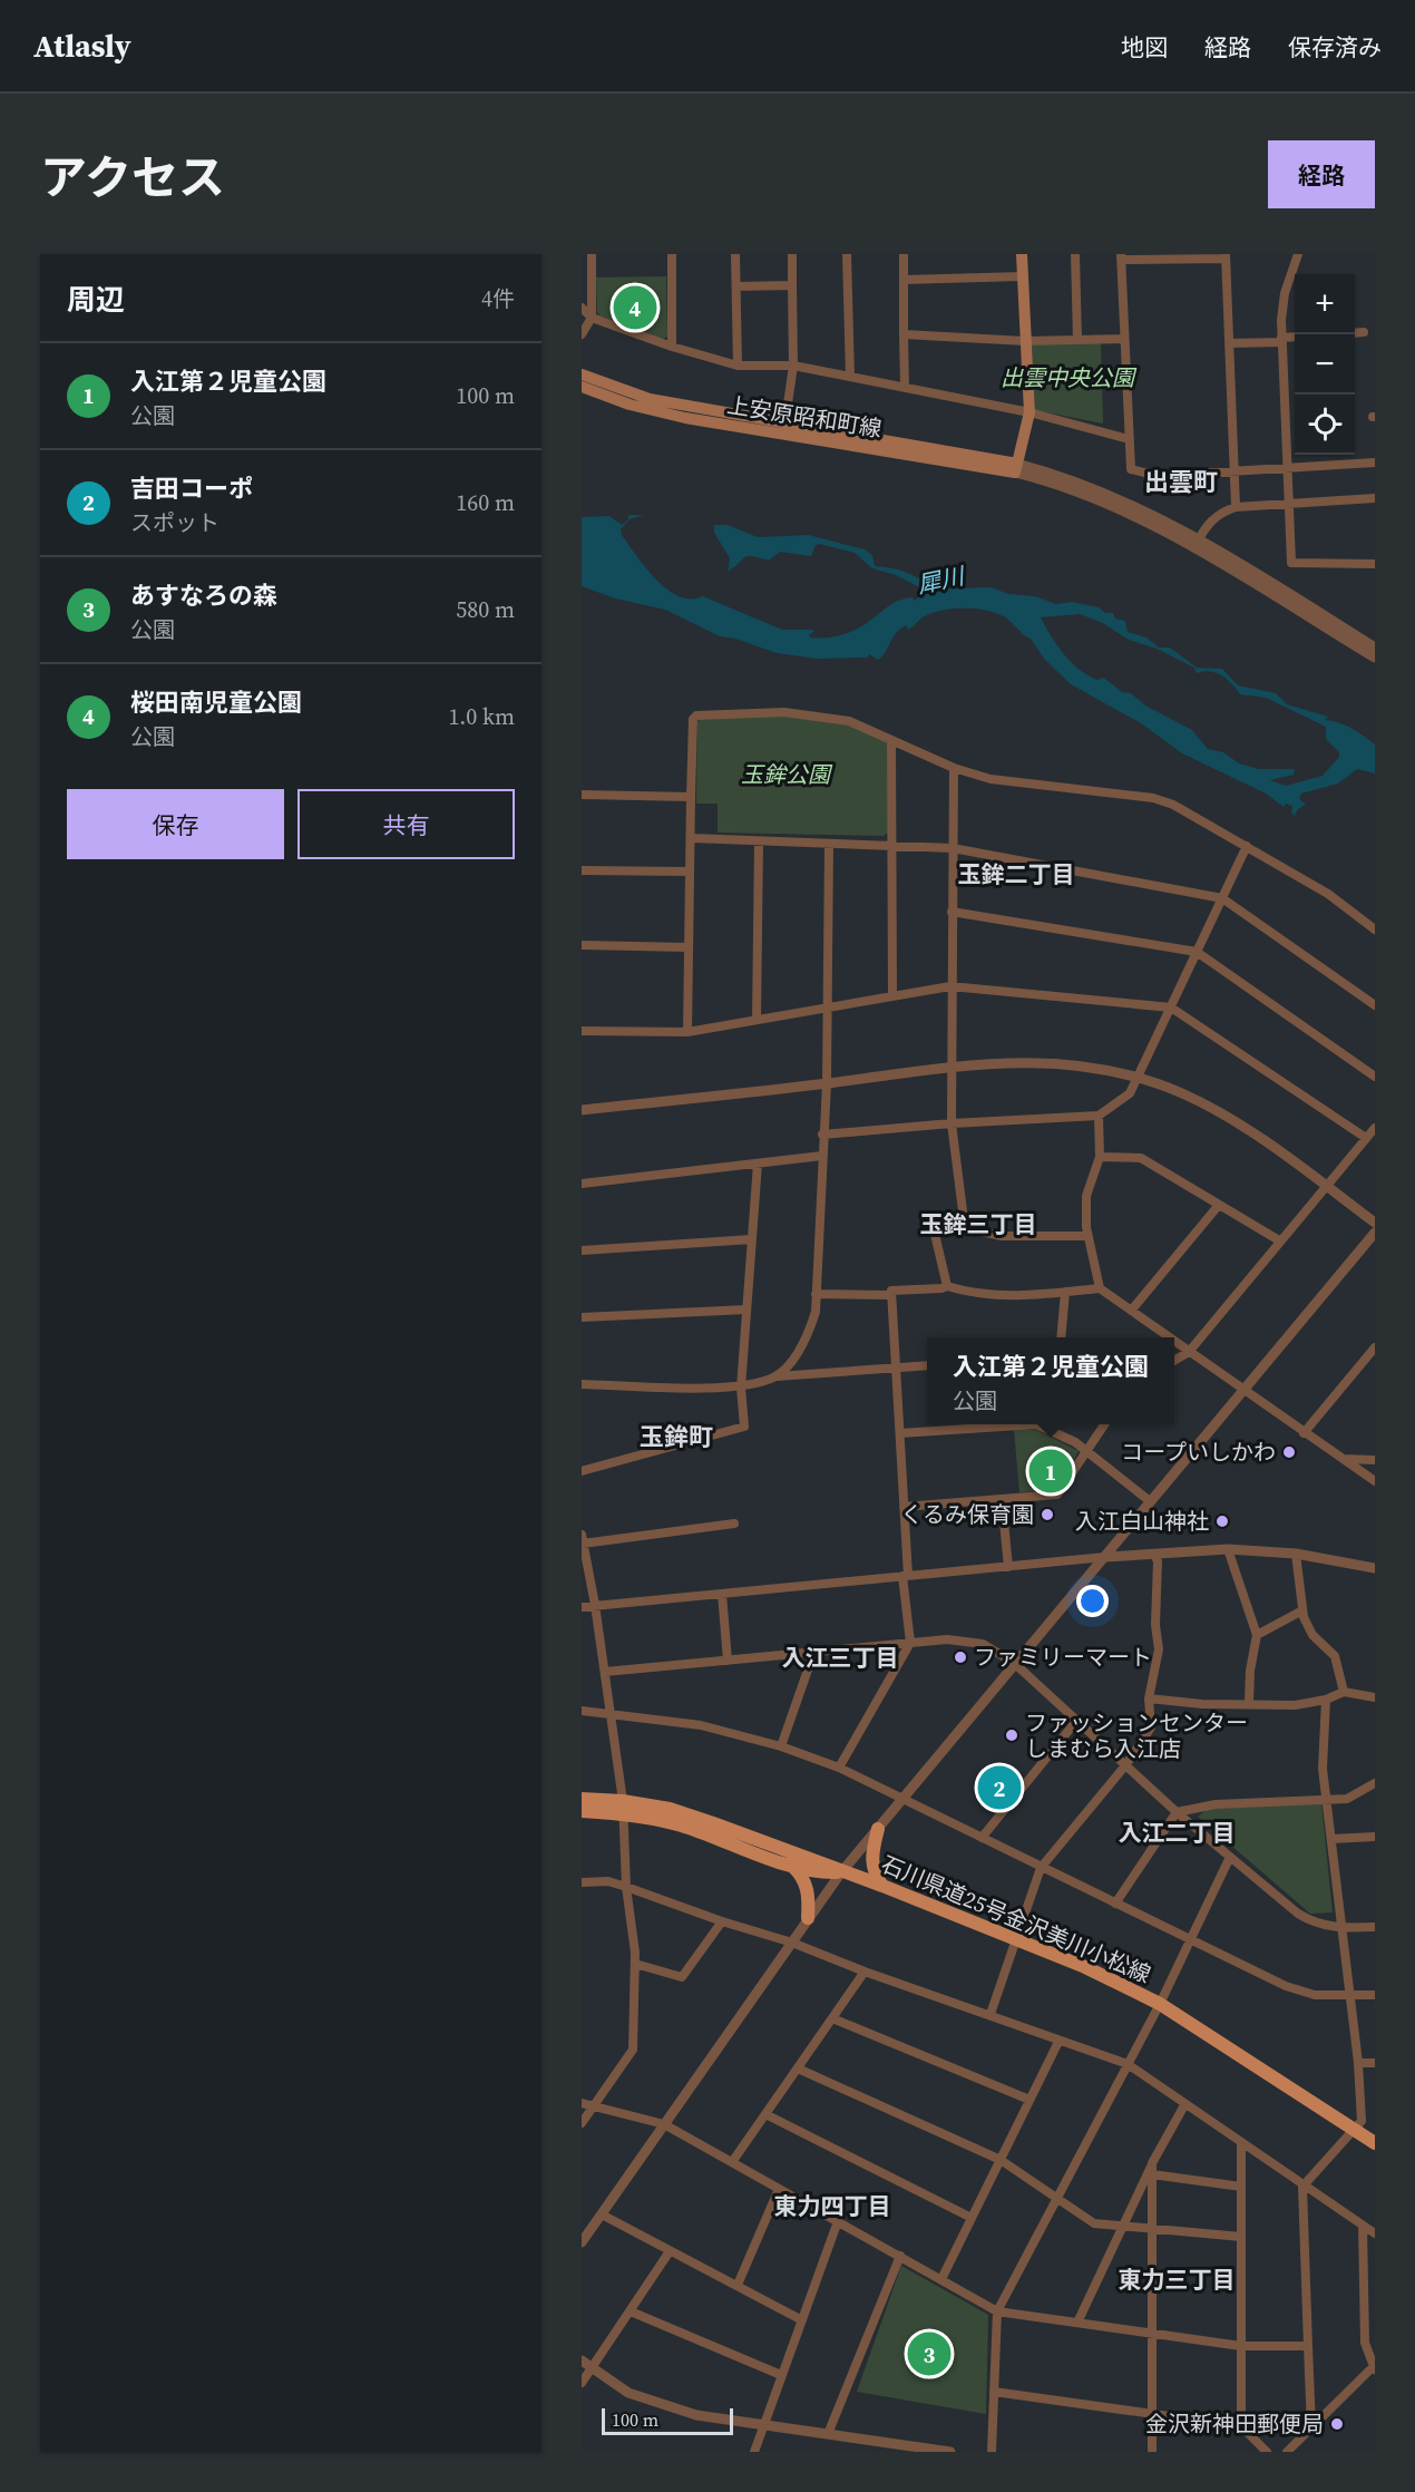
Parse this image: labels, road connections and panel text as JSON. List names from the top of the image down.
{
  "streets": {
    "main road": ["上安原昭和町線", "石川県道25号金沢美川小松線"]
  },
  "districts": [
    "出雲町",
    "玉鉾二丁目",
    "玉鉾三丁目",
    "玉鉾町",
    "入江三丁目",
    "入江二丁目",
    "東力四丁目",
    "東力三丁目"
  ],
  "water": ["犀川"],
  "parks": ["出雲中央公園", "玉鉾公園"],
  "places": [
    "コープいしかわ",
    "くるみ保育園",
    "入江白山神社",
    "ファミリーマート",
    "ファッションセンター しまむら入江店",
    "金沢新神田郵便局"
  ],
  "scale_bar": "100 m",
  "page": {
    "header": "Atlasly",
    "nav": ["地図", "経路", "保存済み"],
    "title": "アクセス",
    "buttons": [
      "経路",
      ["保存", "共有"]
    ],
    "heading": ["周辺", "4件"],
    "map_buttons": ["+", "−"],
    "pins": [
      "4",
      "1",
      "2",
      "3"
    ],
    "list": [
      {
        "mark": "1",
        "name": "入江第２児童公園",
        "note": "公園",
        "value": "100 m"
      },
      {
        "mark": "2",
        "name": "吉田コーポ",
        "note": "スポット",
        "value": "160 m"
      },
      {
        "mark": "3",
        "name": "あすなろの森",
        "note": "公園",
        "value": "580 m"
      },
      {
        "mark": "4",
        "name": "桜田南児童公園",
        "note": "公園",
        "value": "1.0 km"
      }
    ],
    "popup": ["入江第２児童公園", "公園"],
    "scale": "100 m"
  }
}
